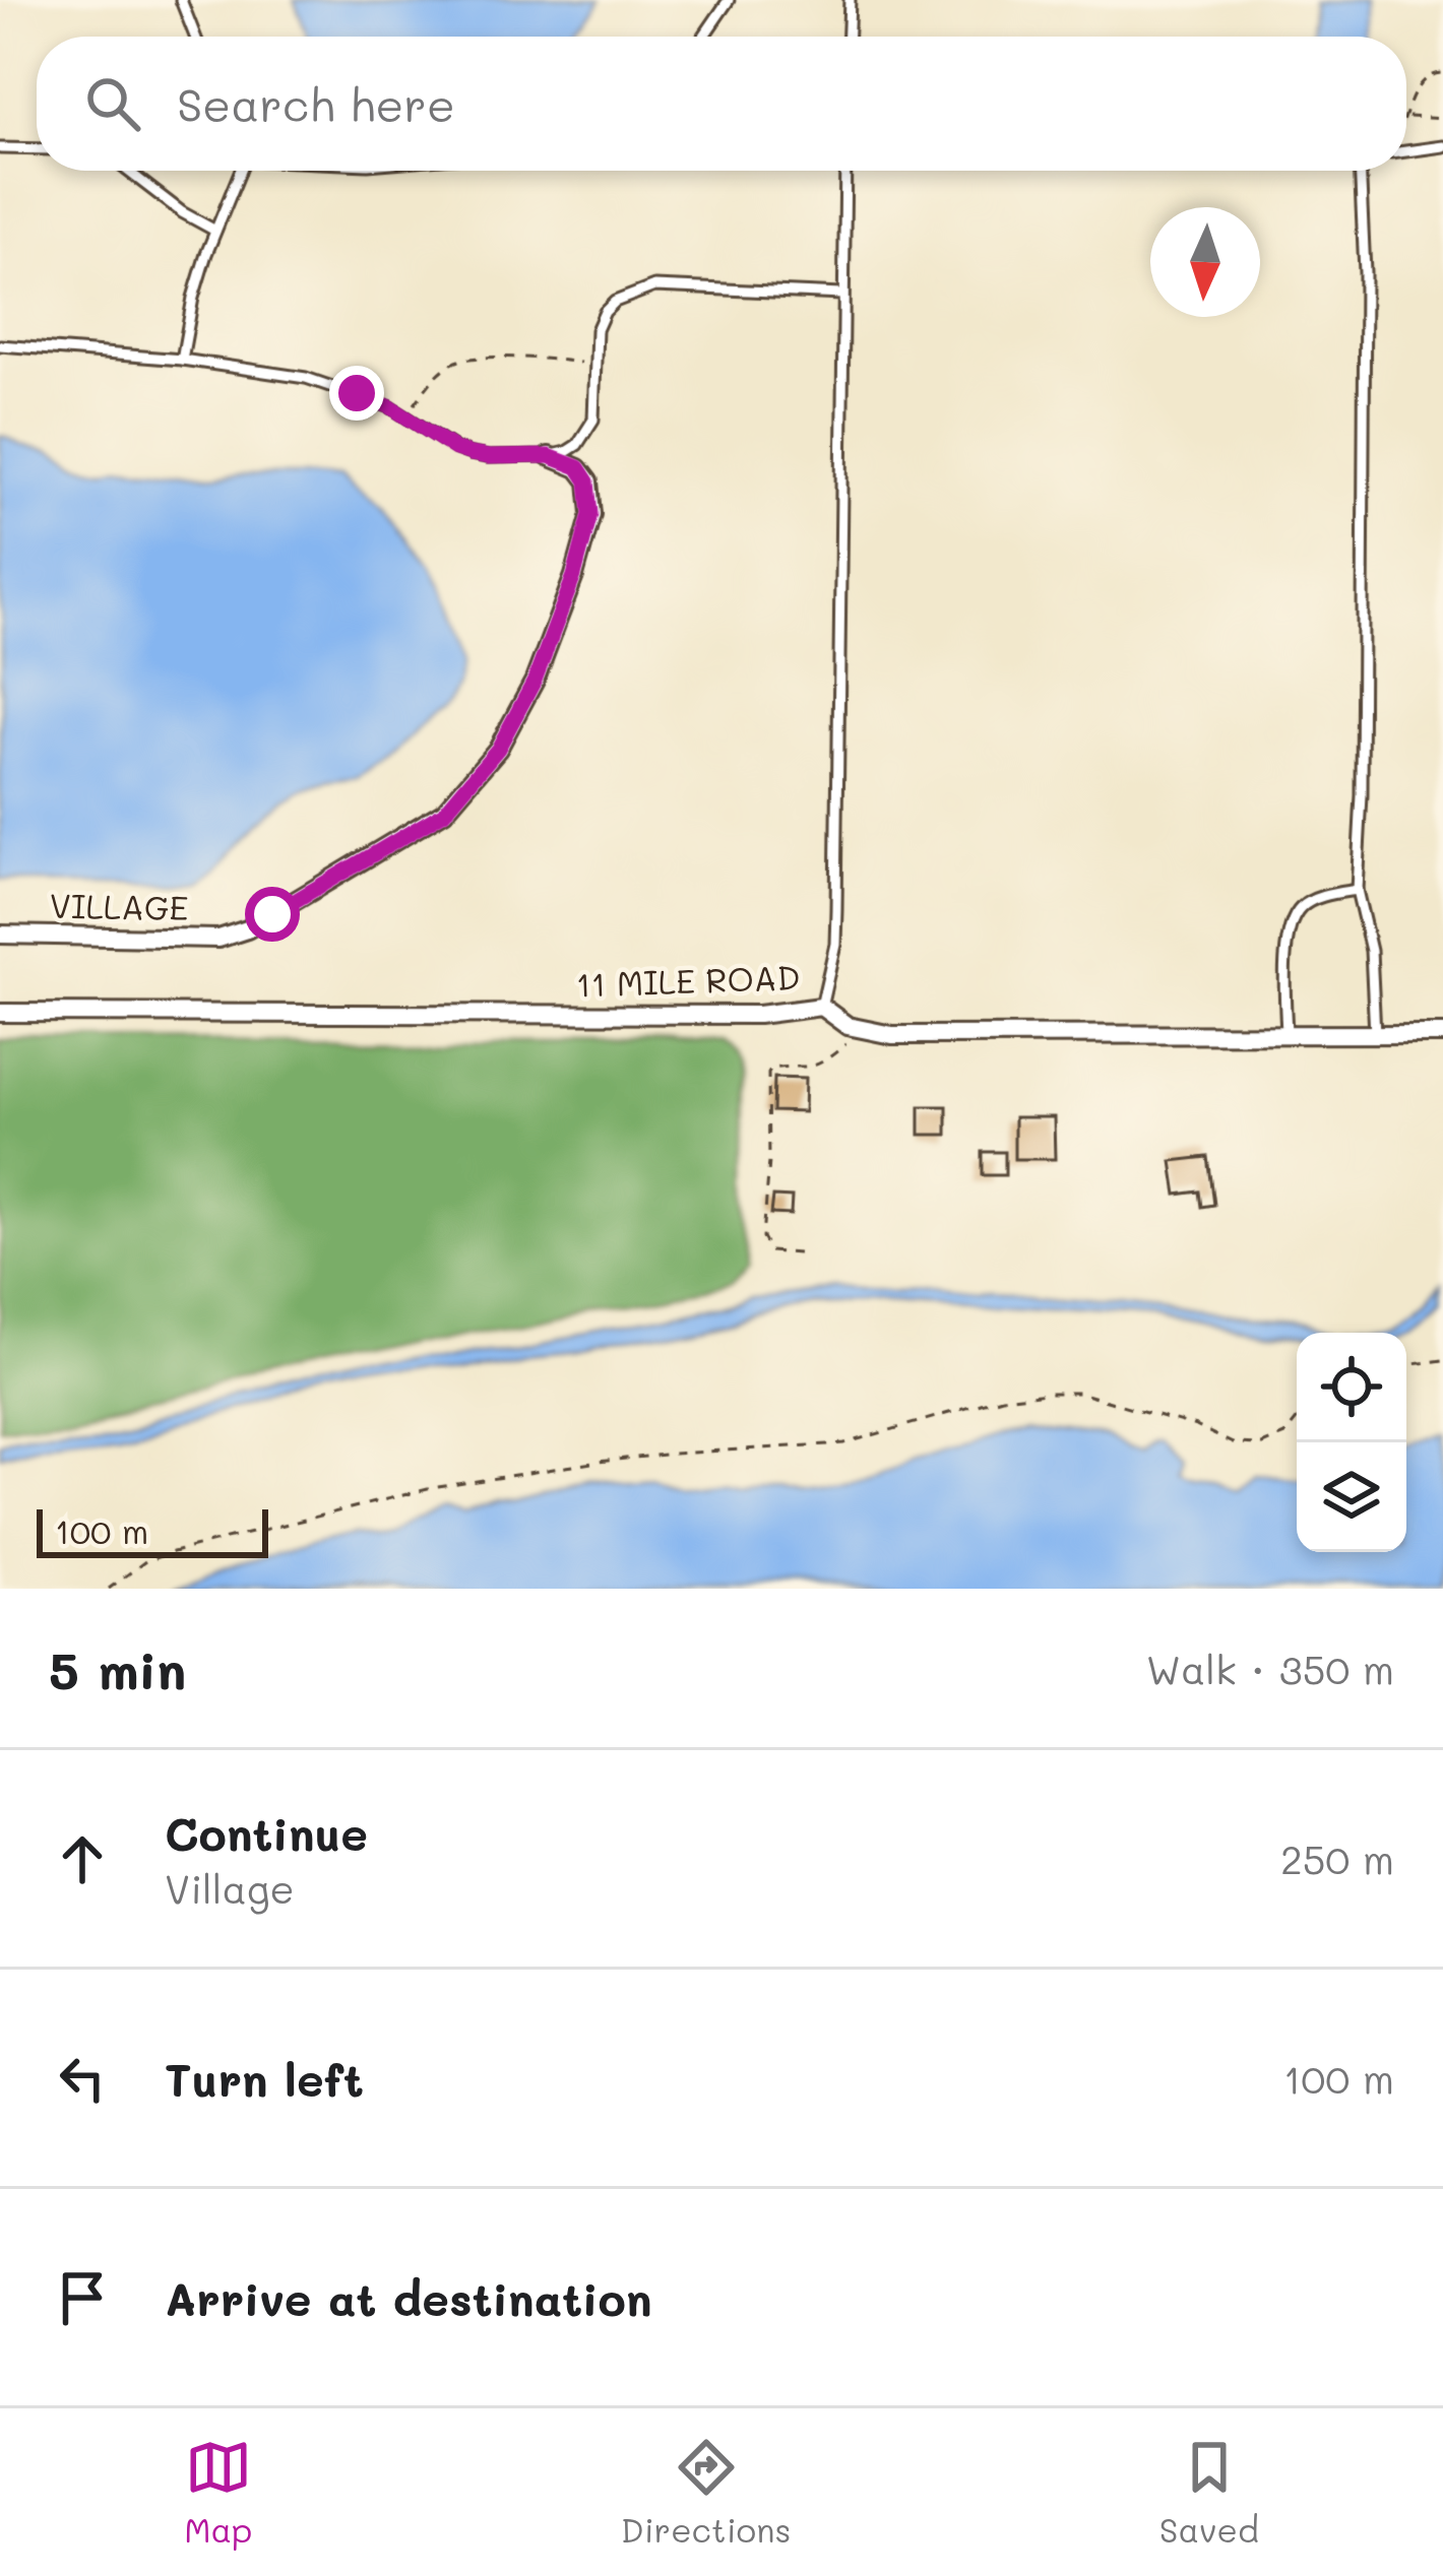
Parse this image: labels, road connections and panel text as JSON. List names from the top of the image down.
{
  "streets": {
    "street": ["VILLAGE", "11 MILE ROAD"]
  },
  "scale_bar": "100 m",
  "north": "bottom",
  "page": {
    "search": "Search here",
    "scale": "100 m",
    "heading": ["5 min", "Walk · 350 m"],
    "list": [
      ["Continue", "Village", "250 m"],
      ["Turn left", "100 m"],
      "Arrive at destination"
    ],
    "nav": ["Map", "Directions", "Saved"]
  }
}
